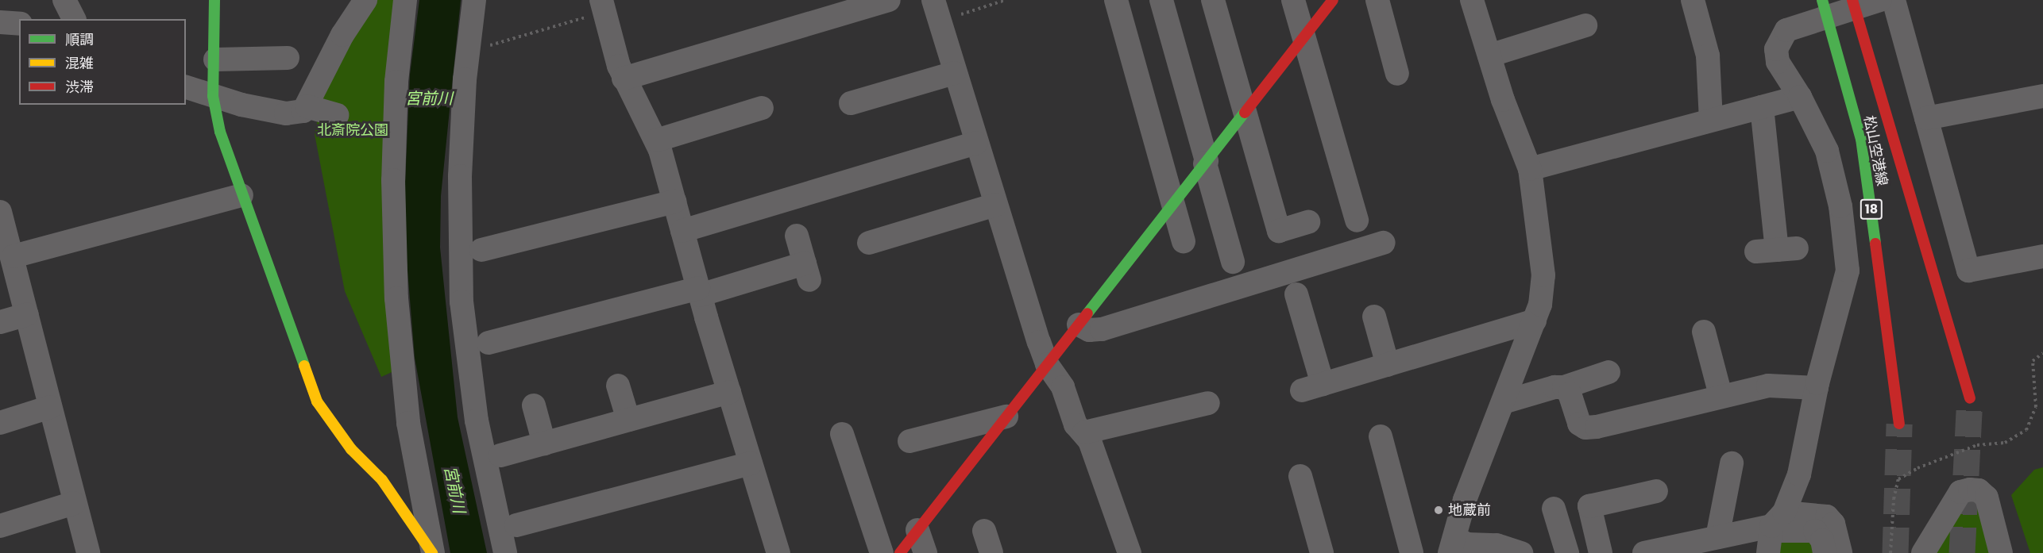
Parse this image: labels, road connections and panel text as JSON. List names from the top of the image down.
{
  "streets": {
    "street": ["松山空港線", "18"]
  },
  "water": ["宮前川"],
  "parks": ["北斎院公園"],
  "places": ["地蔵前"],
  "legend": ["順調", "混雑", "渋滞"]
}
